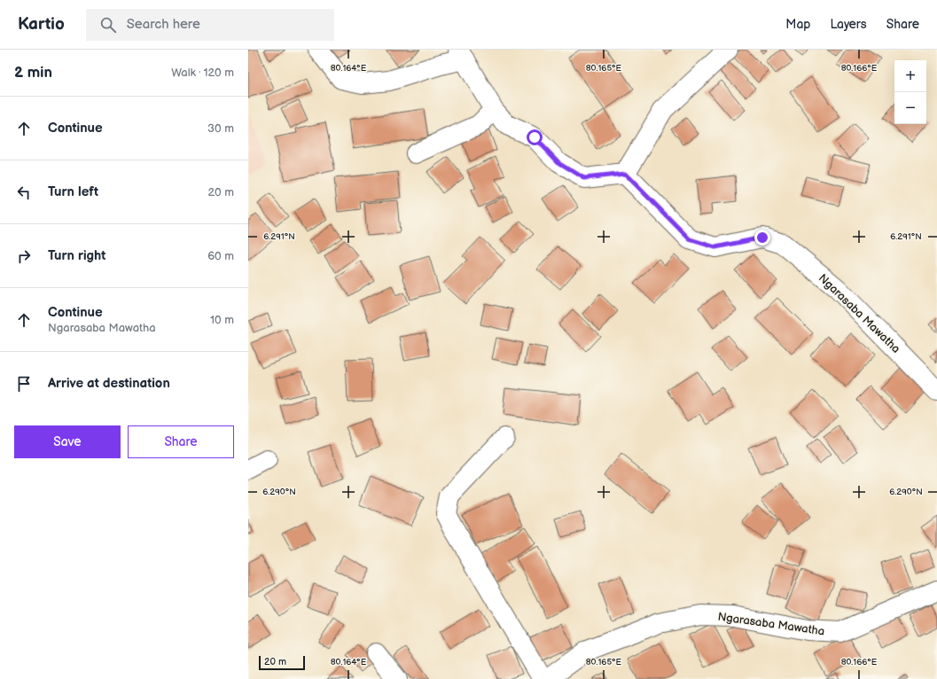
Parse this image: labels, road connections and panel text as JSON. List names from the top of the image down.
{
  "streets": {
    "street": ["Ngarasaba Mawatha"]
  },
  "scale_bar": "20 m",
  "page": {
    "header": "Kartio",
    "search": "Search here",
    "nav": ["Map", "Layers", "Share"],
    "heading": ["2 min", "Walk · 120 m"],
    "map_buttons": ["+", "−"],
    "list": [
      ["Continue", "30 m"],
      ["Turn left", "20 m"],
      ["Turn right", "60 m"],
      ["Continue", "Ngarasaba Mawatha", "10 m"],
      "Arrive at destination"
    ],
    "buttons": ["Save", "Share"],
    "scale": "20 m"
  },
  "coordinates": [
    "80.164°E",
    "80.165°E",
    "80.166°E",
    "6.291°N",
    "6.290°N"
  ]
}
